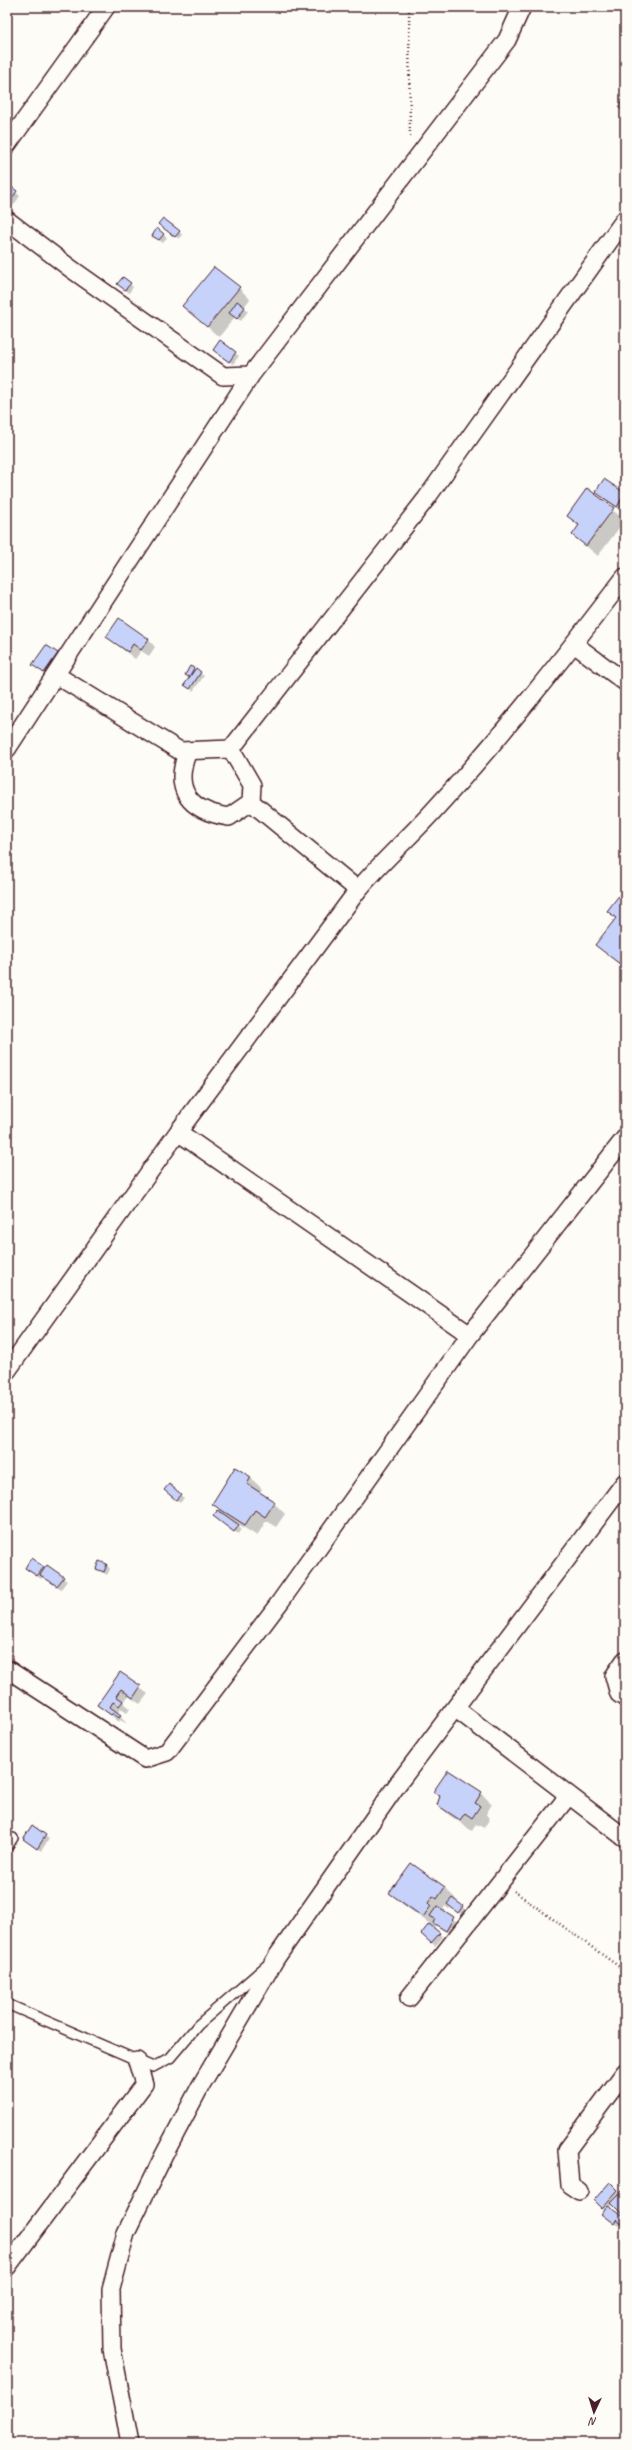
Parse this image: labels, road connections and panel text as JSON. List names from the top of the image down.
{
  "north": "bottom"
}
